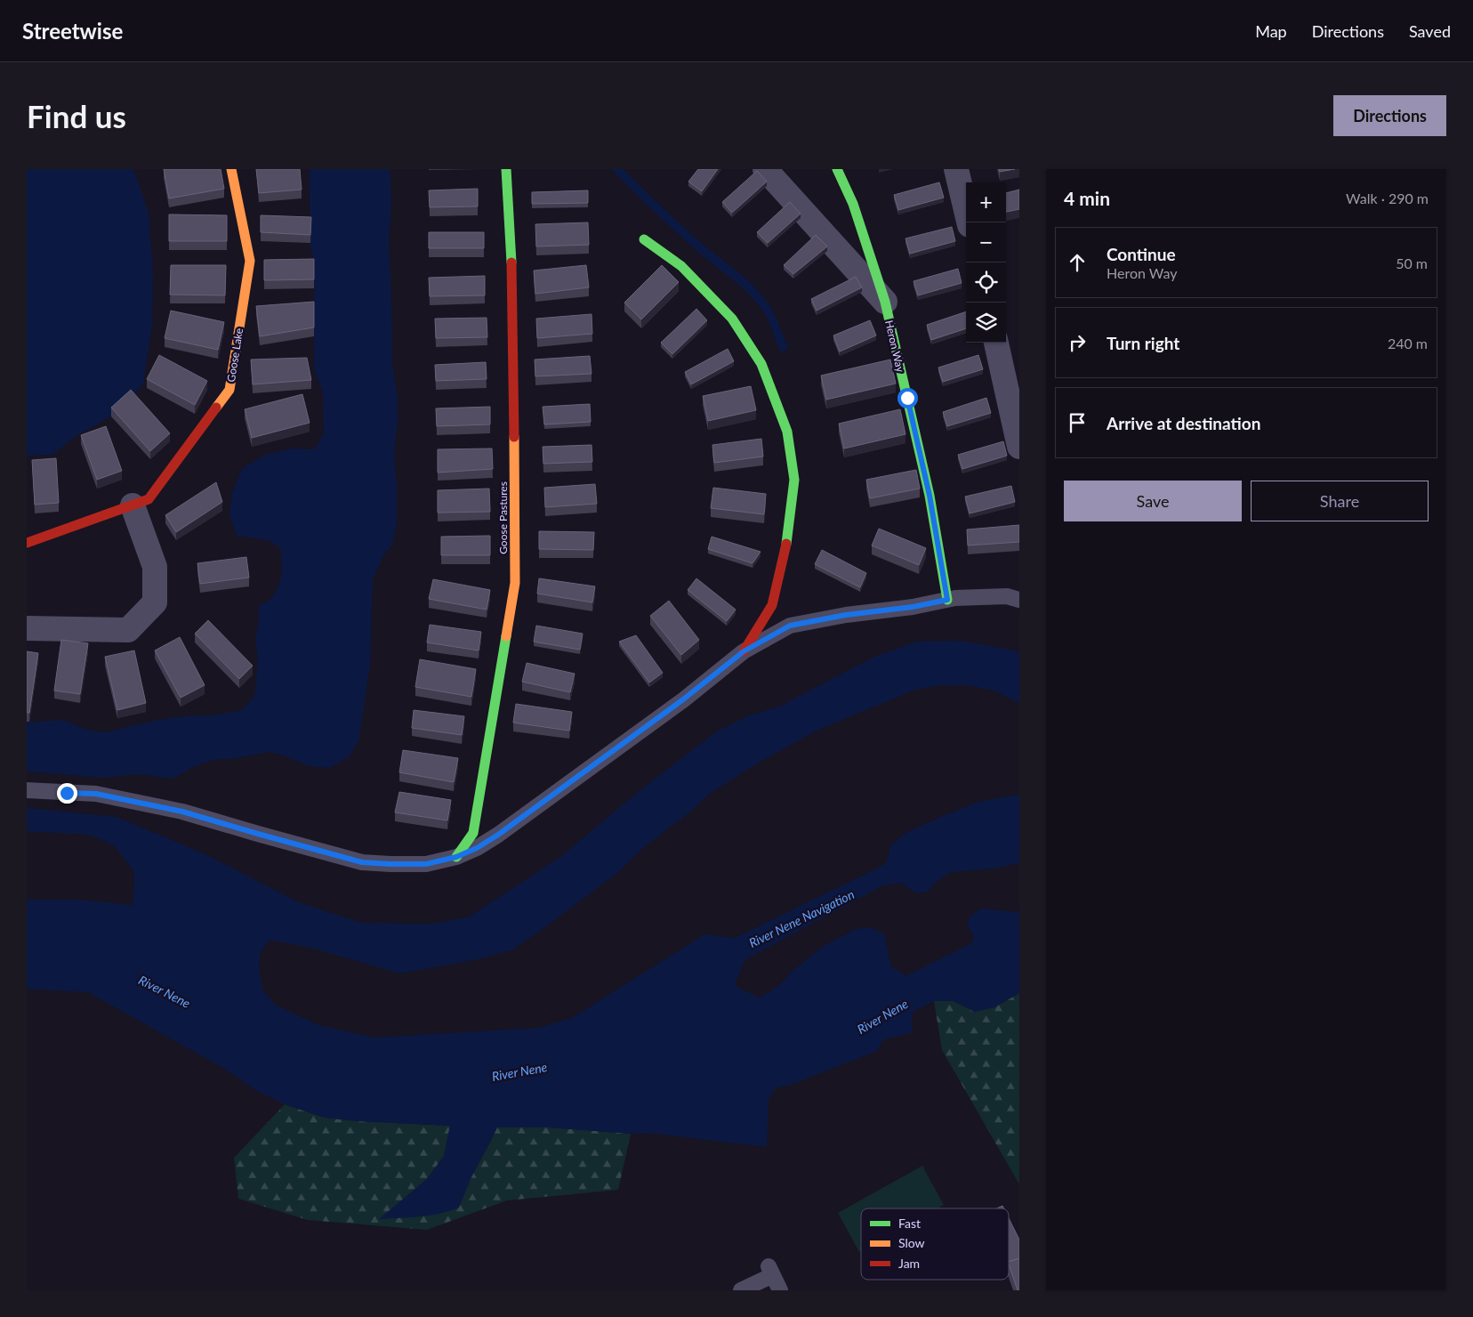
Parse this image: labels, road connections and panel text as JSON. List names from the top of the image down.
{
  "streets": {
    "street": ["Heron Way", "Goose Lake", "Goose Pastures"]
  },
  "water": ["River Nene Navigation", "River Nene"],
  "legend": ["Fast", "Slow", "Jam"],
  "page": {
    "header": "Streetwise",
    "nav": ["Map", "Directions", "Saved"],
    "buttons": [
      "Directions",
      ["Save", "Share"]
    ],
    "title": "Find us",
    "heading": ["4 min", "Walk · 290 m"],
    "map_buttons": ["+", "−"],
    "list": [
      ["Continue", "Heron Way", "50 m"],
      ["Turn right", "240 m"],
      "Arrive at destination"
    ]
  }
}
